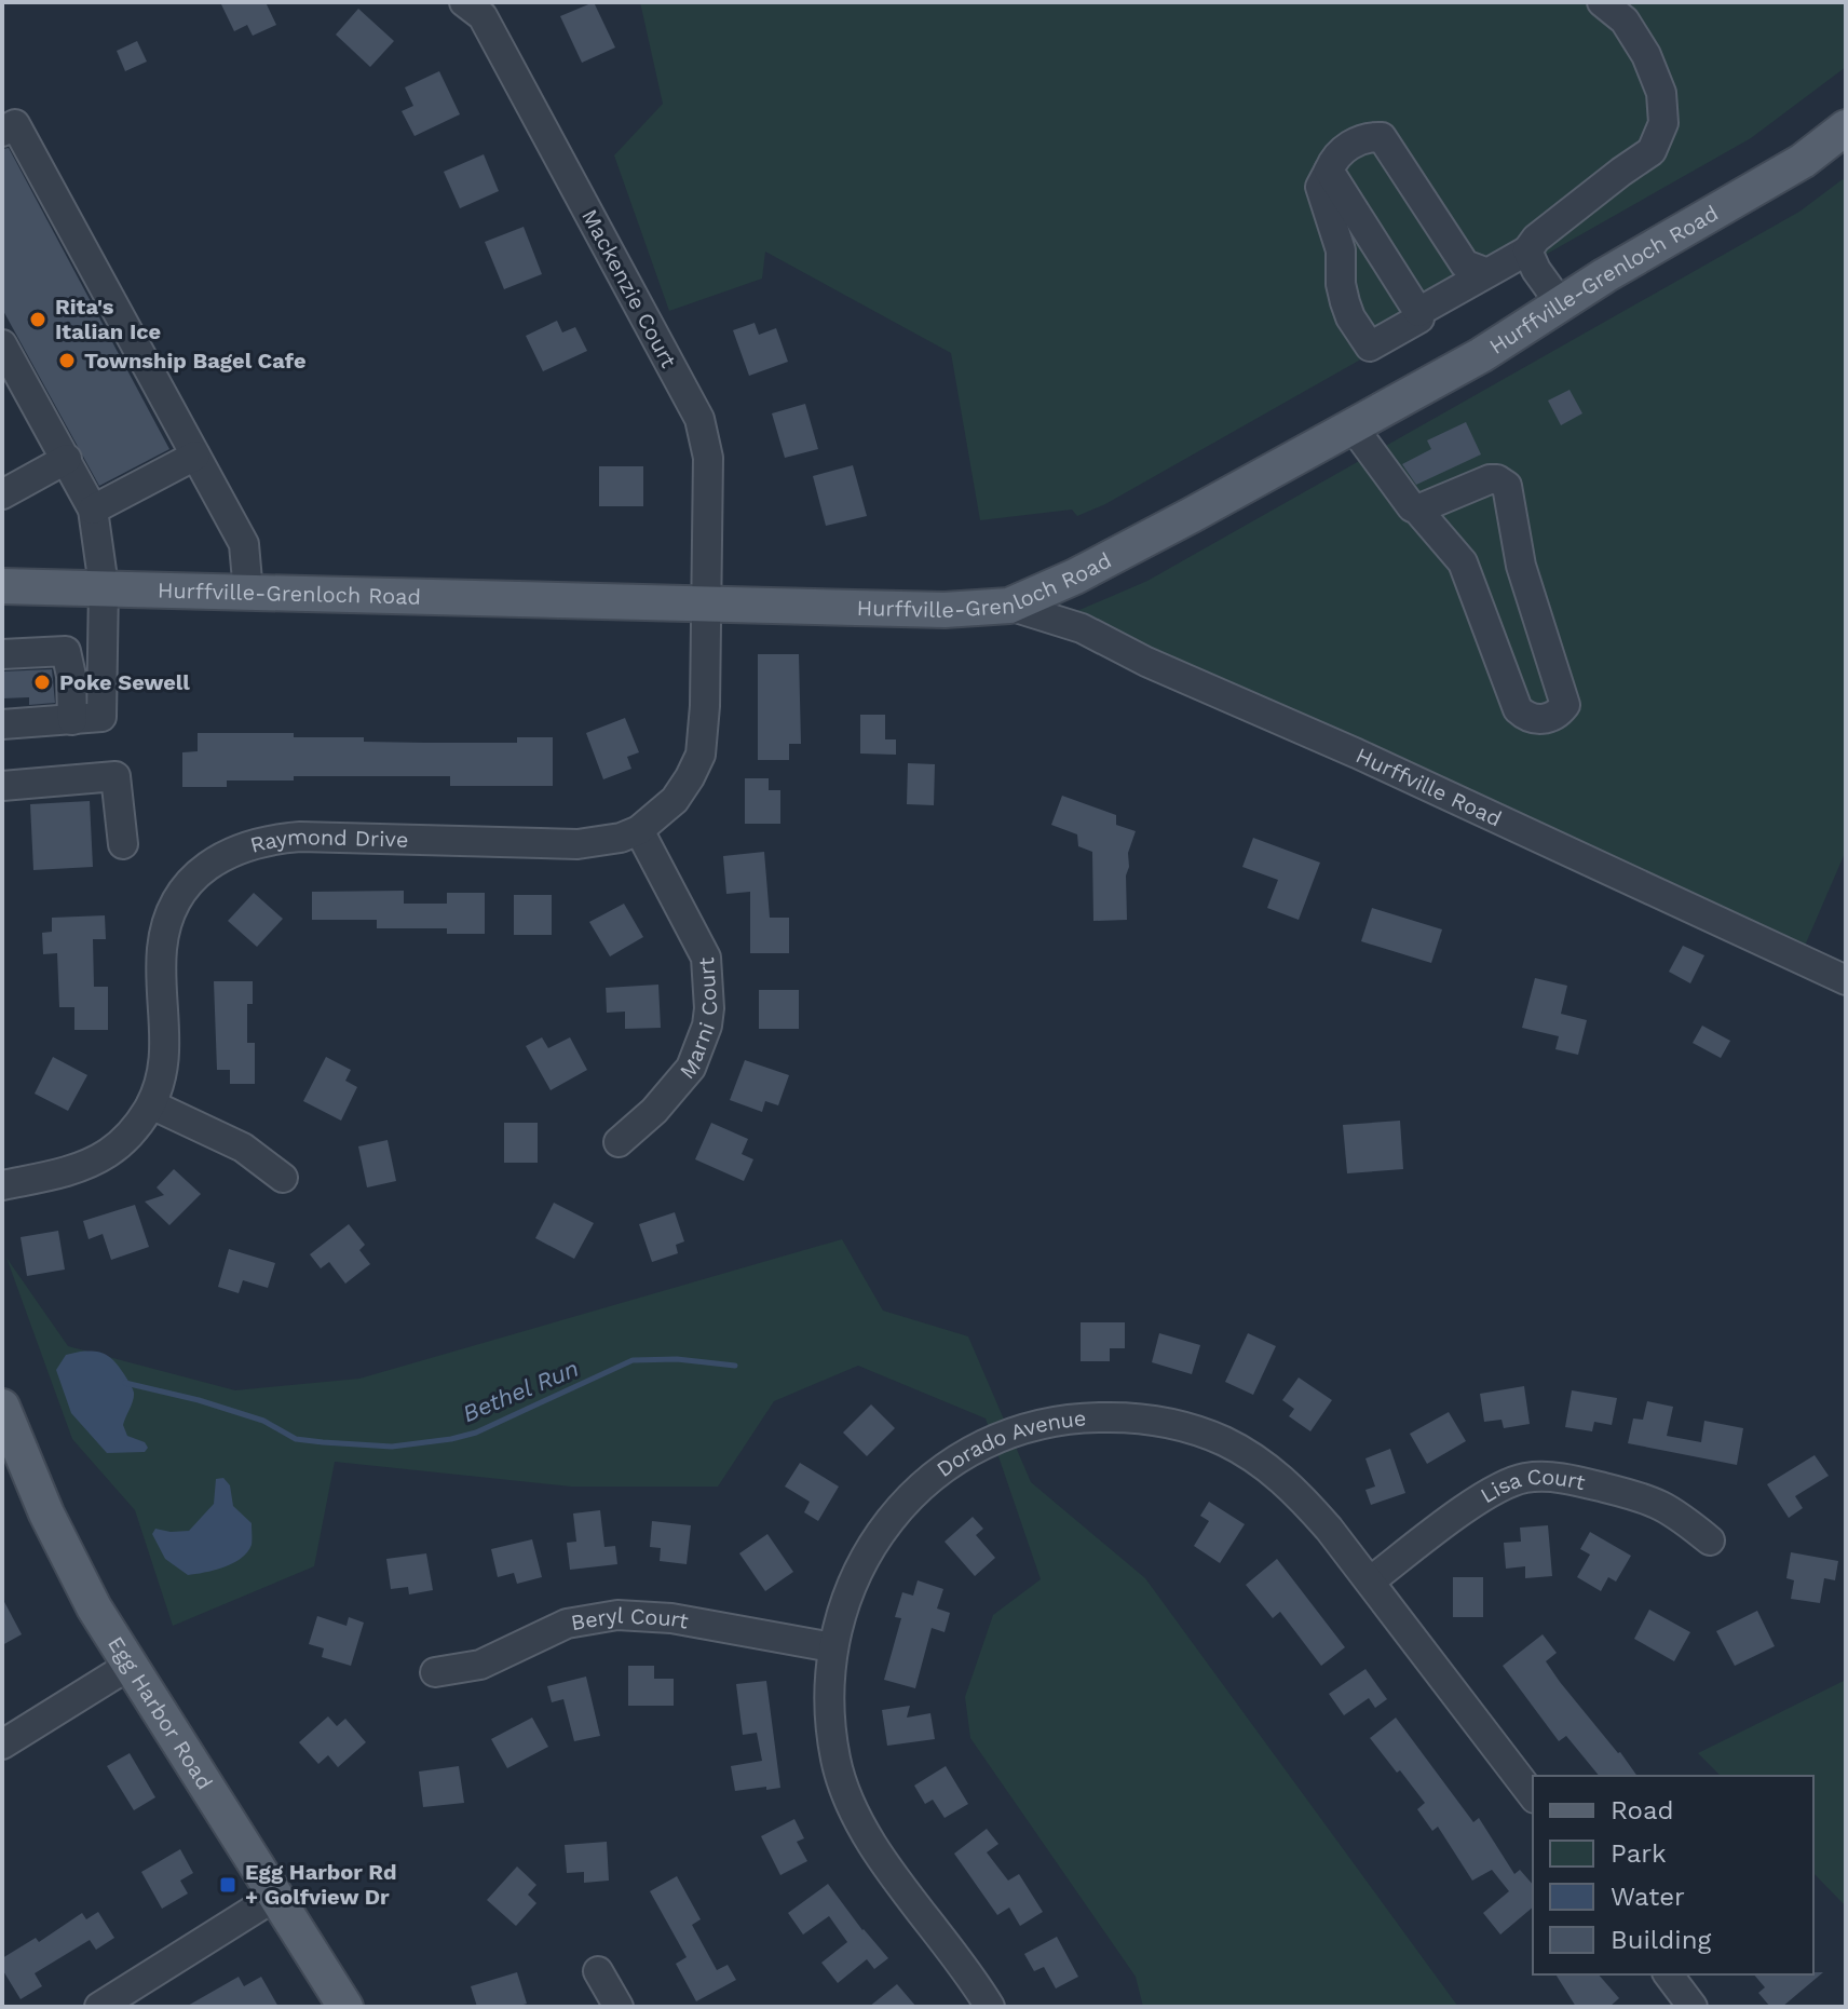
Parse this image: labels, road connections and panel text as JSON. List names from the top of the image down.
{
  "streets": {
    "main road": ["Hurffville-Grenloch Road", "Egg Harbor Road"],
    "street": [
      "Mackenzie Court",
      "Hurffville Road",
      "Raymond Drive",
      "Marni Court",
      "Dorado Avenue",
      "Lisa Court",
      "Beryl Court"
    ]
  },
  "crossings": [
    ["Hurffville-Grenloch Road", "Mackenzie Court"],
    ["Hurffville-Grenloch Road", "Hurffville Road"],
    ["Hurffville-Grenloch Road", "Raymond Drive"],
    ["Mackenzie Court", "Raymond Drive"],
    ["Raymond Drive", "Marni Court"],
    ["Dorado Avenue", "Lisa Court"],
    ["Dorado Avenue", "Beryl Court"]
  ],
  "water": ["Bethel Run"],
  "places": {
    "other": ["Rita's Italian Ice", "Township Bagel Cafe", "Poke Sewell"],
    "transit": ["Egg Harbor Rd + Golfview Dr"]
  },
  "legend": [
    "Road",
    "Park",
    "Water",
    "Building"
  ]
}
